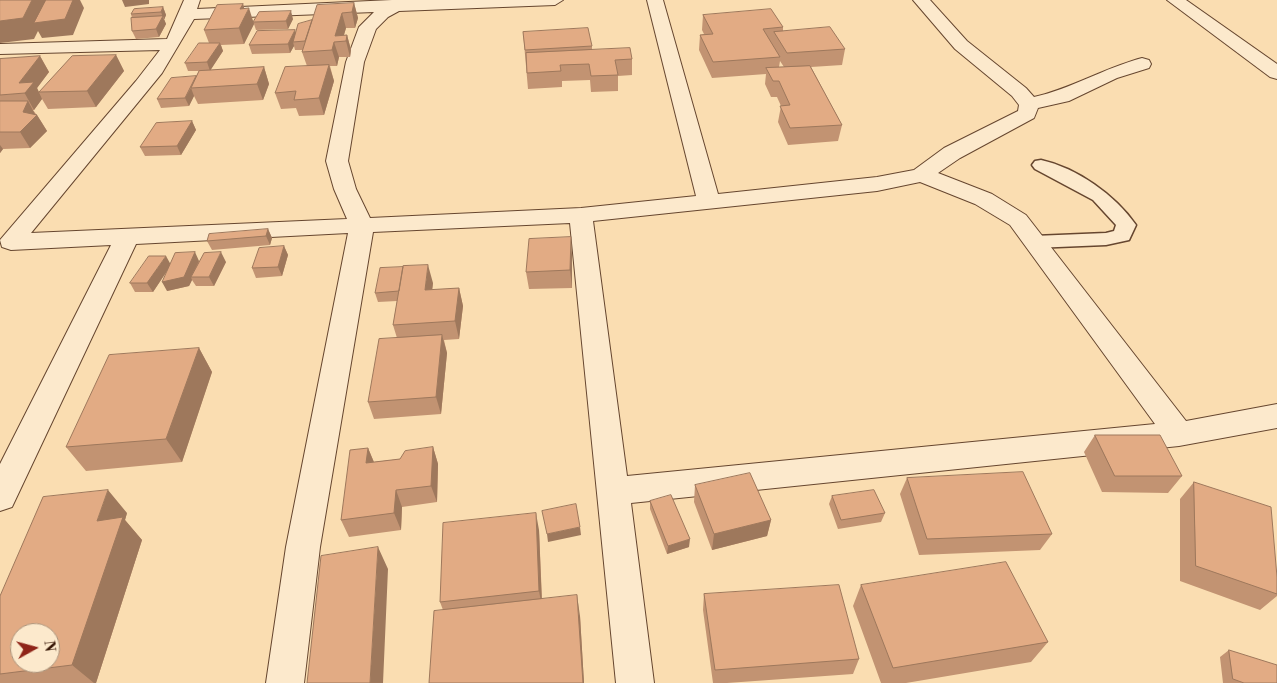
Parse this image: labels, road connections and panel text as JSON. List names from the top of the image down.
{
  "north": "right"
}
